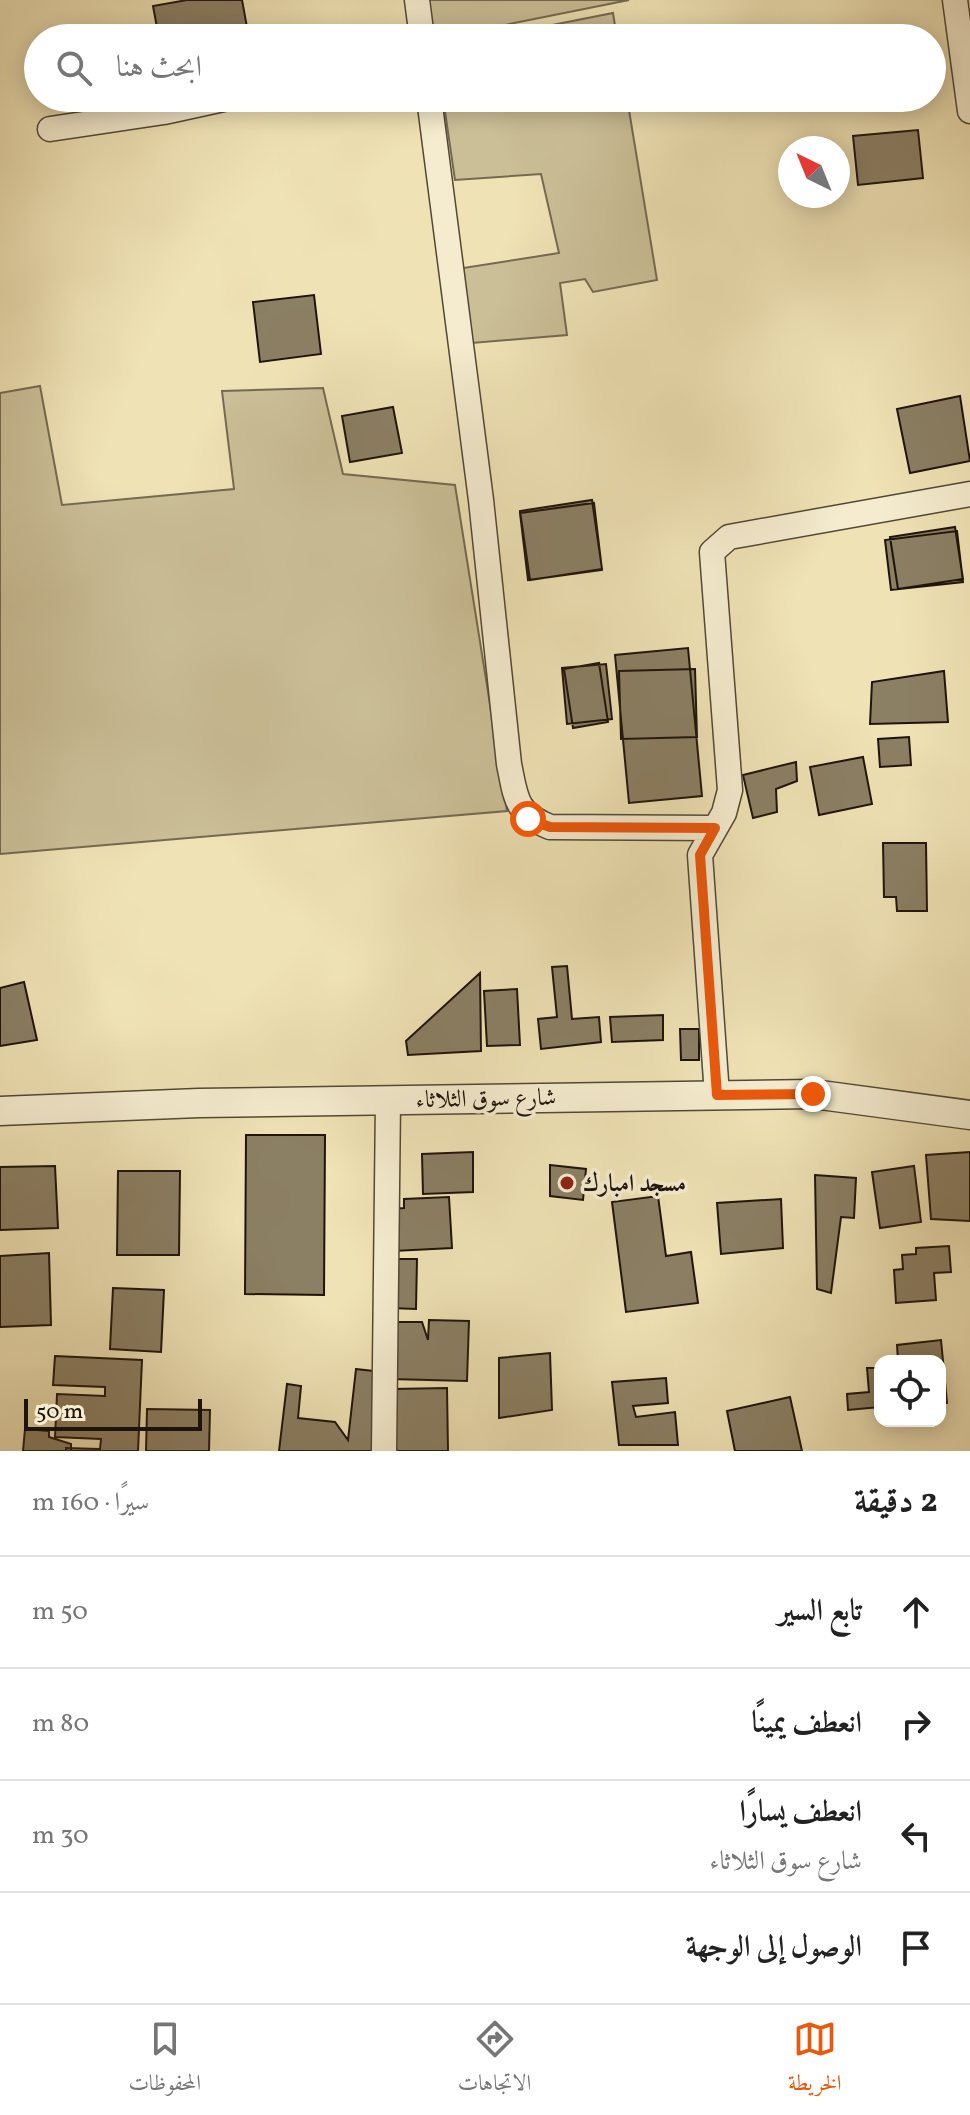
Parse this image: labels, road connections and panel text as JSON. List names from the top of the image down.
{
  "streets": {
    "street": ["شارع سوق الثلاثاء"]
  },
  "places": ["مسجد امبارك"],
  "scale_bar": "50 m",
  "north": "top left",
  "page": {
    "search": "ابحث هنا",
    "scale": "50 m",
    "heading": ["2 دقيقة", "سيرًا · 160 m"],
    "list": [
      ["تابع السير", "50 m"],
      ["انعطف يمينًا", "80 m"],
      ["انعطف يسارًا", "شارع سوق الثلاثاء", "30 m"],
      "الوصول إلى الوجهة"
    ],
    "nav": ["الخريطة", "الاتجاهات", "المحفوظات"]
  }
}
